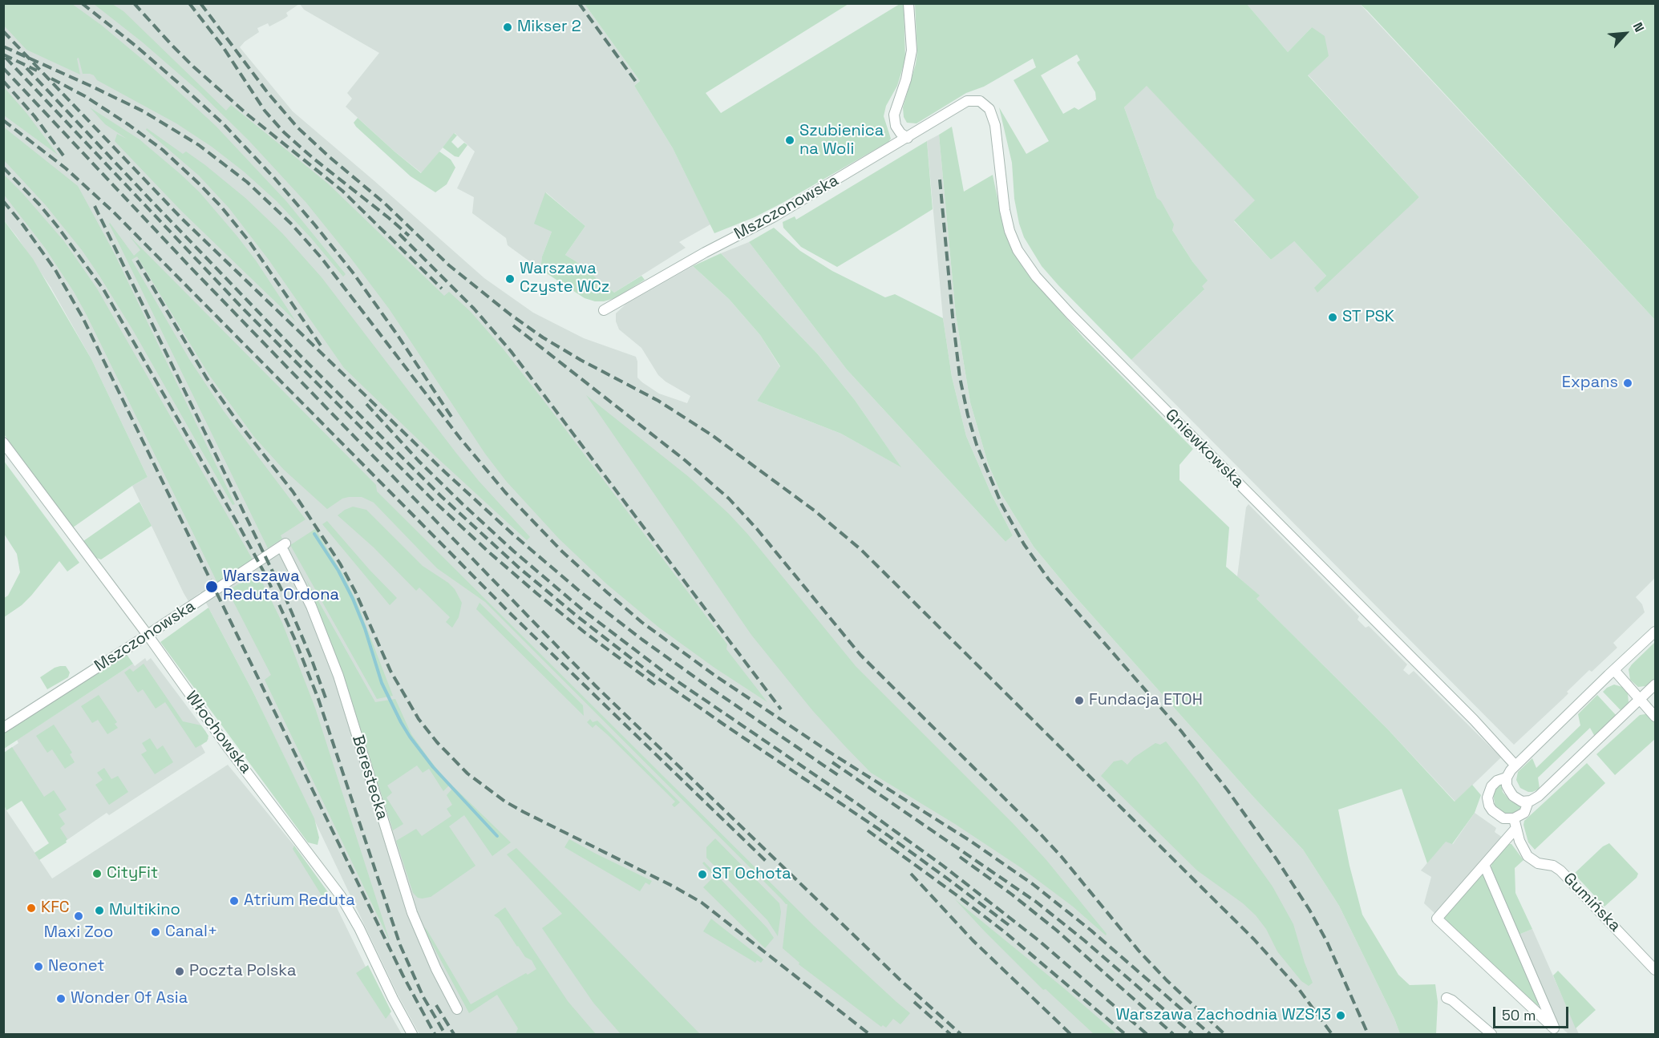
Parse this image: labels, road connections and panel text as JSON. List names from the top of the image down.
{
  "streets": {
    "street": [
      "Mszczonowska",
      "Gniewkowska",
      "Włochowska",
      "Berestecka",
      "Gumińska"
    ]
  },
  "crossings": [
    ["Mszczonowska", "Gniewkowska"],
    ["Mszczonowska", "Włochowska"],
    ["Mszczonowska", "Berestecka"]
  ],
  "places": [
    "Mikser 2",
    "Szubienica na Woli",
    "Warszawa Czyste WCz",
    "ST PSK",
    "Expans",
    "Warszawa Reduta Ordona",
    "Fundacja ETOH",
    "CityFit",
    "ST Ochota",
    "Atrium Reduta",
    "KFC",
    "Multikino",
    "Maxi Zoo",
    "Canal+",
    "Neonet",
    "Poczta Polska",
    "Wonder Of Asia",
    "Warszawa Zachodnia WZS13"
  ],
  "scale_bar": "50 m",
  "north": "top right"
}
